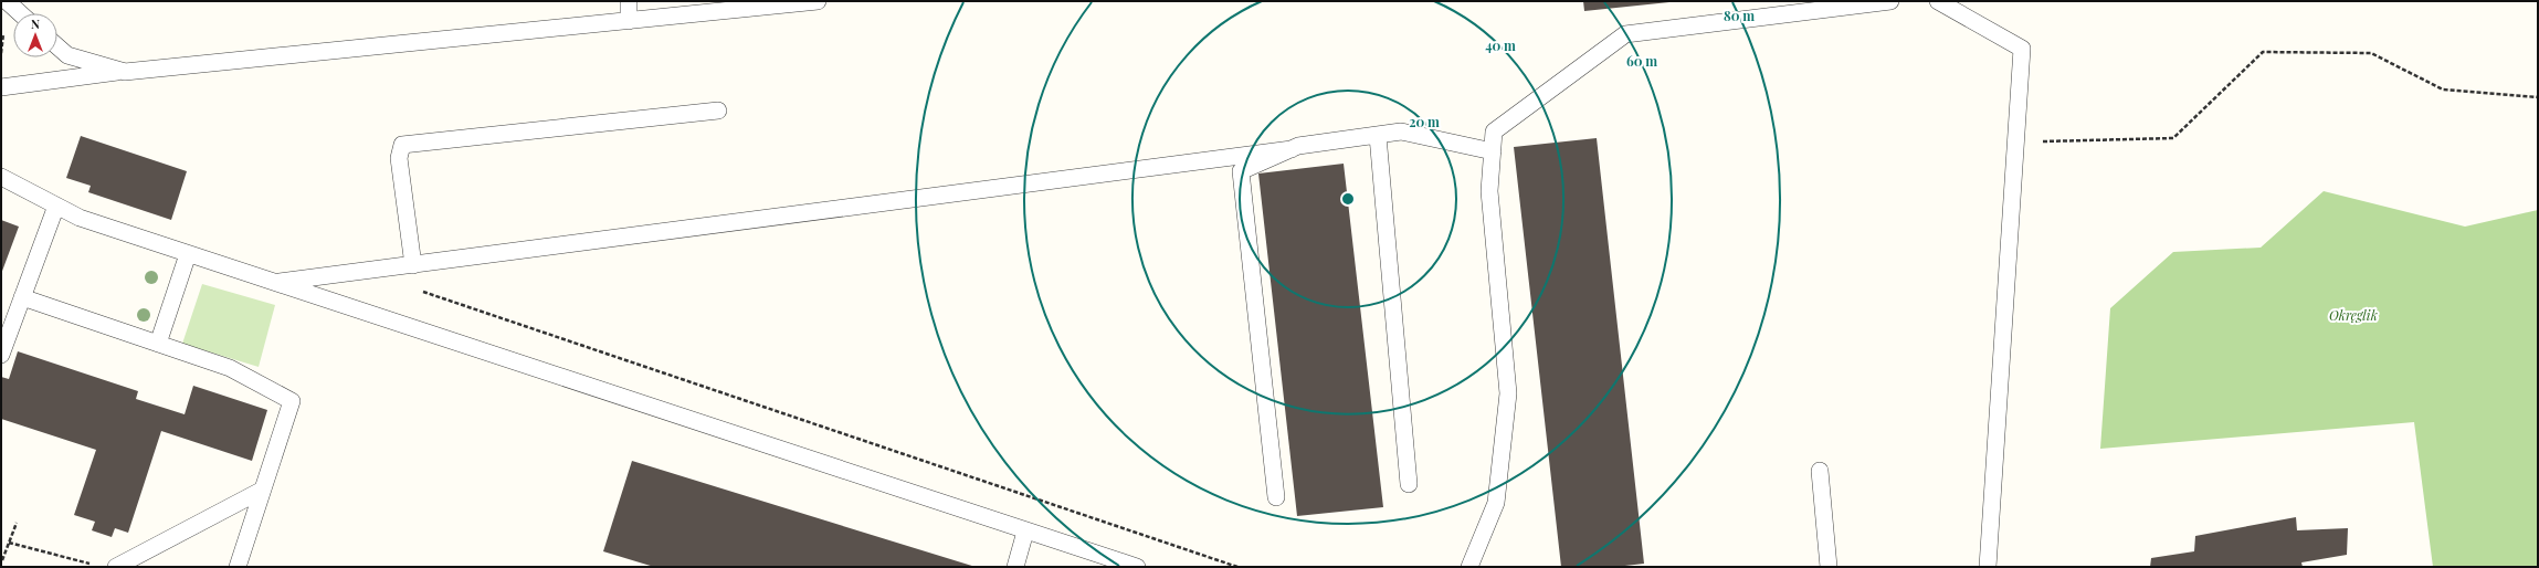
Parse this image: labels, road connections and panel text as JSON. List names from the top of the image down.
{
  "parks": ["Okręglik"],
  "north": "top",
  "rings": [
    "80 m",
    "40 m",
    "60 m",
    "20 m"
  ]
}
